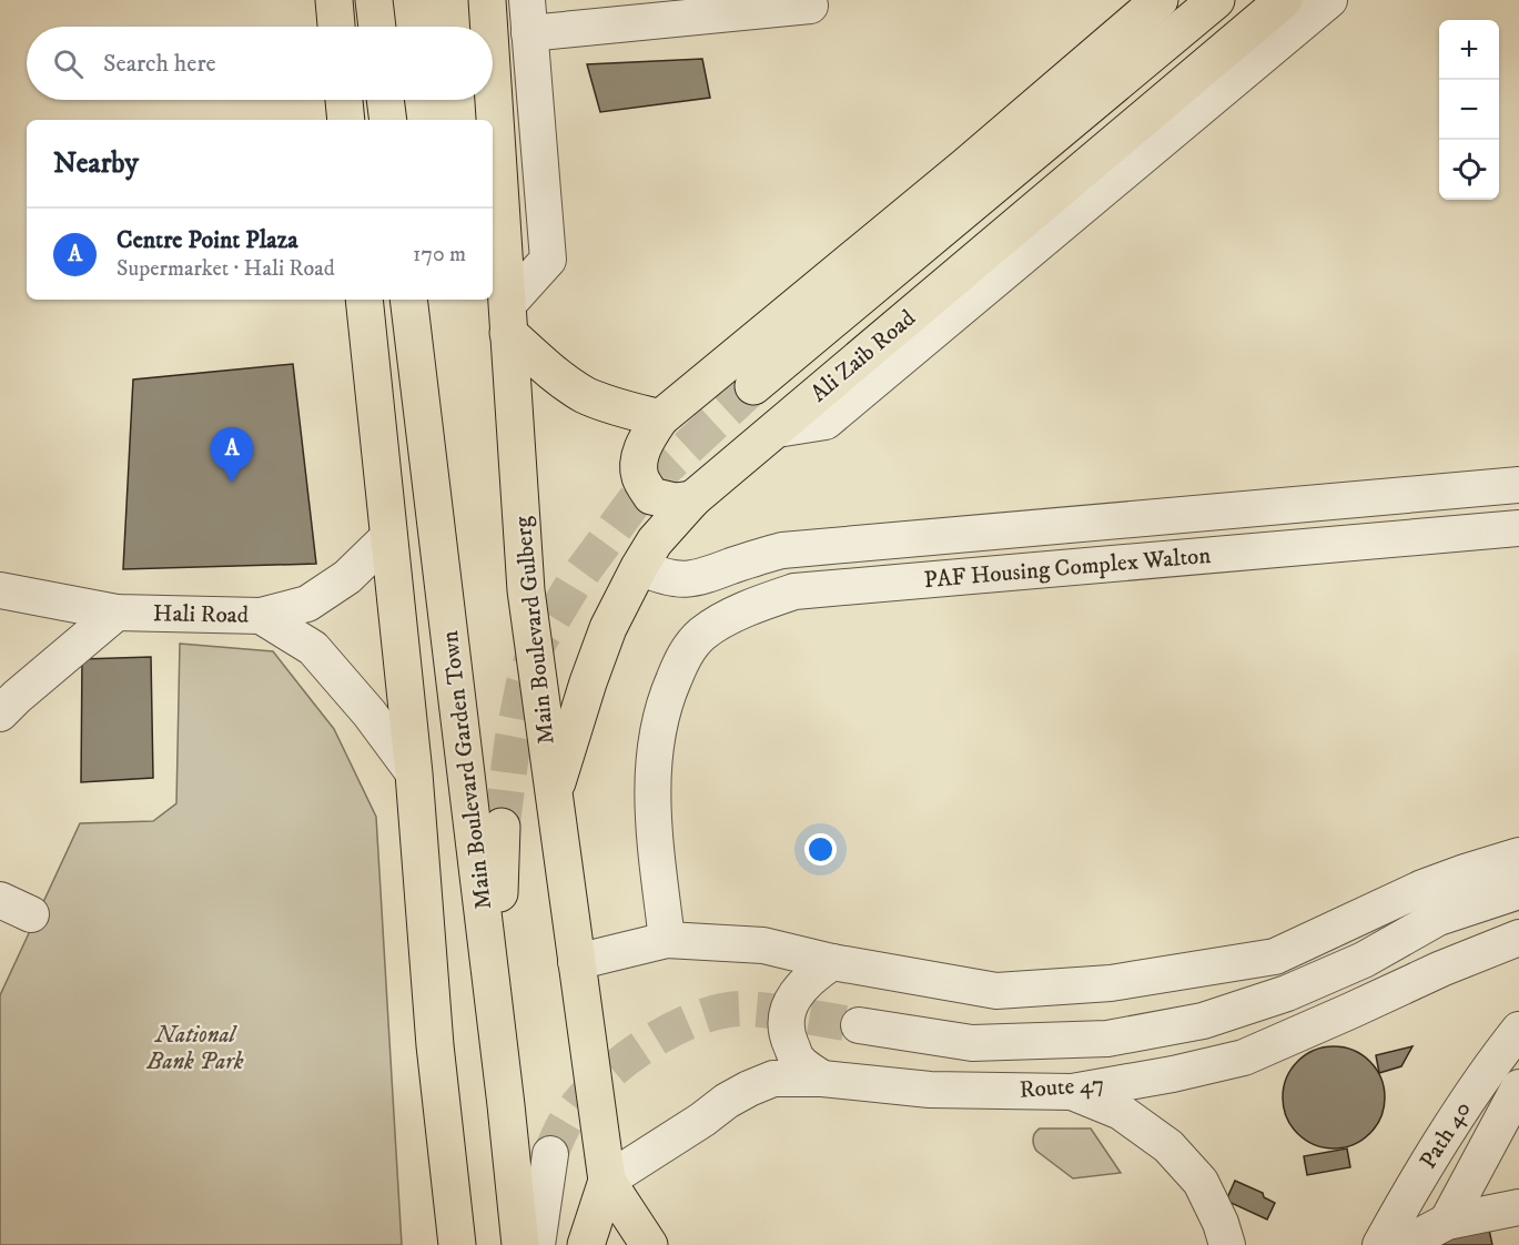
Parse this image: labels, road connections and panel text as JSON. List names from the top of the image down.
{
  "streets": {
    "main road": ["Ali Zaib Road", "Main Boulevard Gulberg", "Main Boulevard Garden Town"],
    "street": [
      "PAF Housing Complex Walton",
      "Hali Road",
      "Route 47",
      "Path 40"
    ]
  },
  "crossings": [
    ["Ali Zaib Road", "PAF Housing Complex Walton"],
    ["Ali Zaib Road", "Main Boulevard Gulberg"],
    ["Main Boulevard Gulberg", "Route 47"]
  ],
  "parks": ["National Bank Park"],
  "page": {
    "map_buttons": ["+", "−"],
    "search": "Search here",
    "heading": "Nearby",
    "list": [
      {
        "mark": "A",
        "name": "Centre Point Plaza",
        "note": "Supermarket · Hali Road",
        "value": "170 m"
      }
    ],
    "pins": "A"
  }
}
